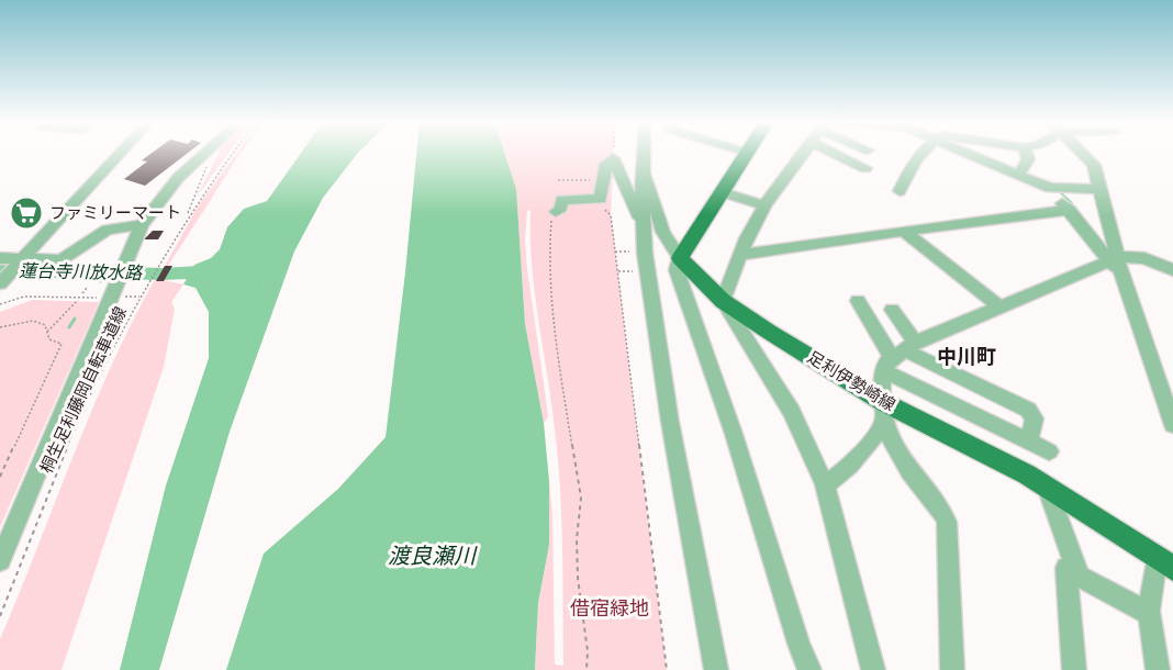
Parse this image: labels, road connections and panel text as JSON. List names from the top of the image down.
{
  "streets": {
    "main road": ["足利伊勢崎線"],
    "path": ["桐生足利藤岡自転車道線"]
  },
  "districts": ["中川町"],
  "water": ["蓮台寺川放水路", "渡良瀬川"],
  "parks": ["借宿緑地"],
  "places": {
    "supermarket": ["ファミリーマート"]
  }
}
